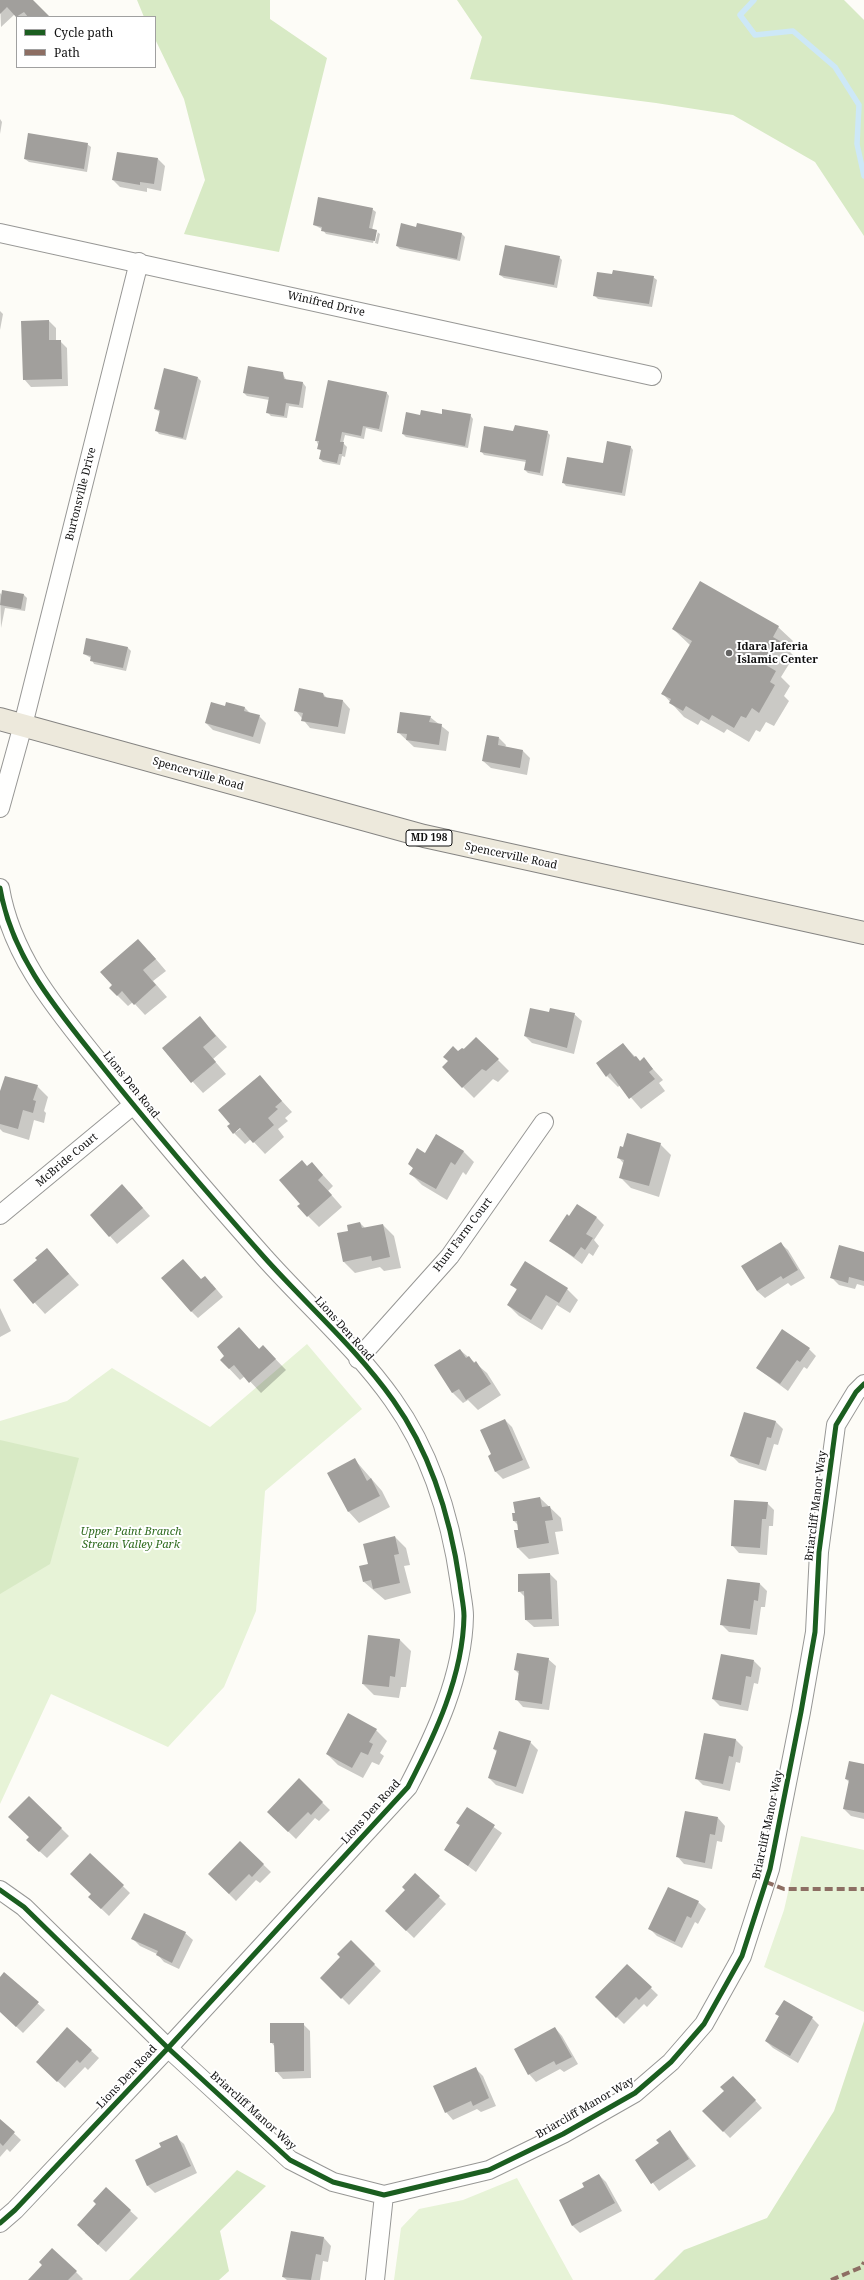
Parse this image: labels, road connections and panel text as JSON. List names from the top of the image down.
{
  "streets": {
    "main road": ["Spencerville Road", "MD 198"],
    "street": [
      "Winifred Drive",
      "Burtonsville Drive",
      "Lions Den Road",
      "McBride Court",
      "Hunt Farm Court",
      "Briarcliff Manor Way"
    ]
  },
  "crossings": [
    ["Winifred Drive", "Burtonsville Drive"],
    ["Burtonsville Drive", "Spencerville Road"],
    ["Lions Den Road", "McBride Court"],
    ["Lions Den Road", "Hunt Farm Court"],
    ["Lions Den Road", "Briarcliff Manor Way"]
  ],
  "parks": ["Upper Paint Branch Stream Valley Park"],
  "places": ["Idara Jaferia Islamic Center"],
  "legend": ["Cycle path", "Path"]
}
